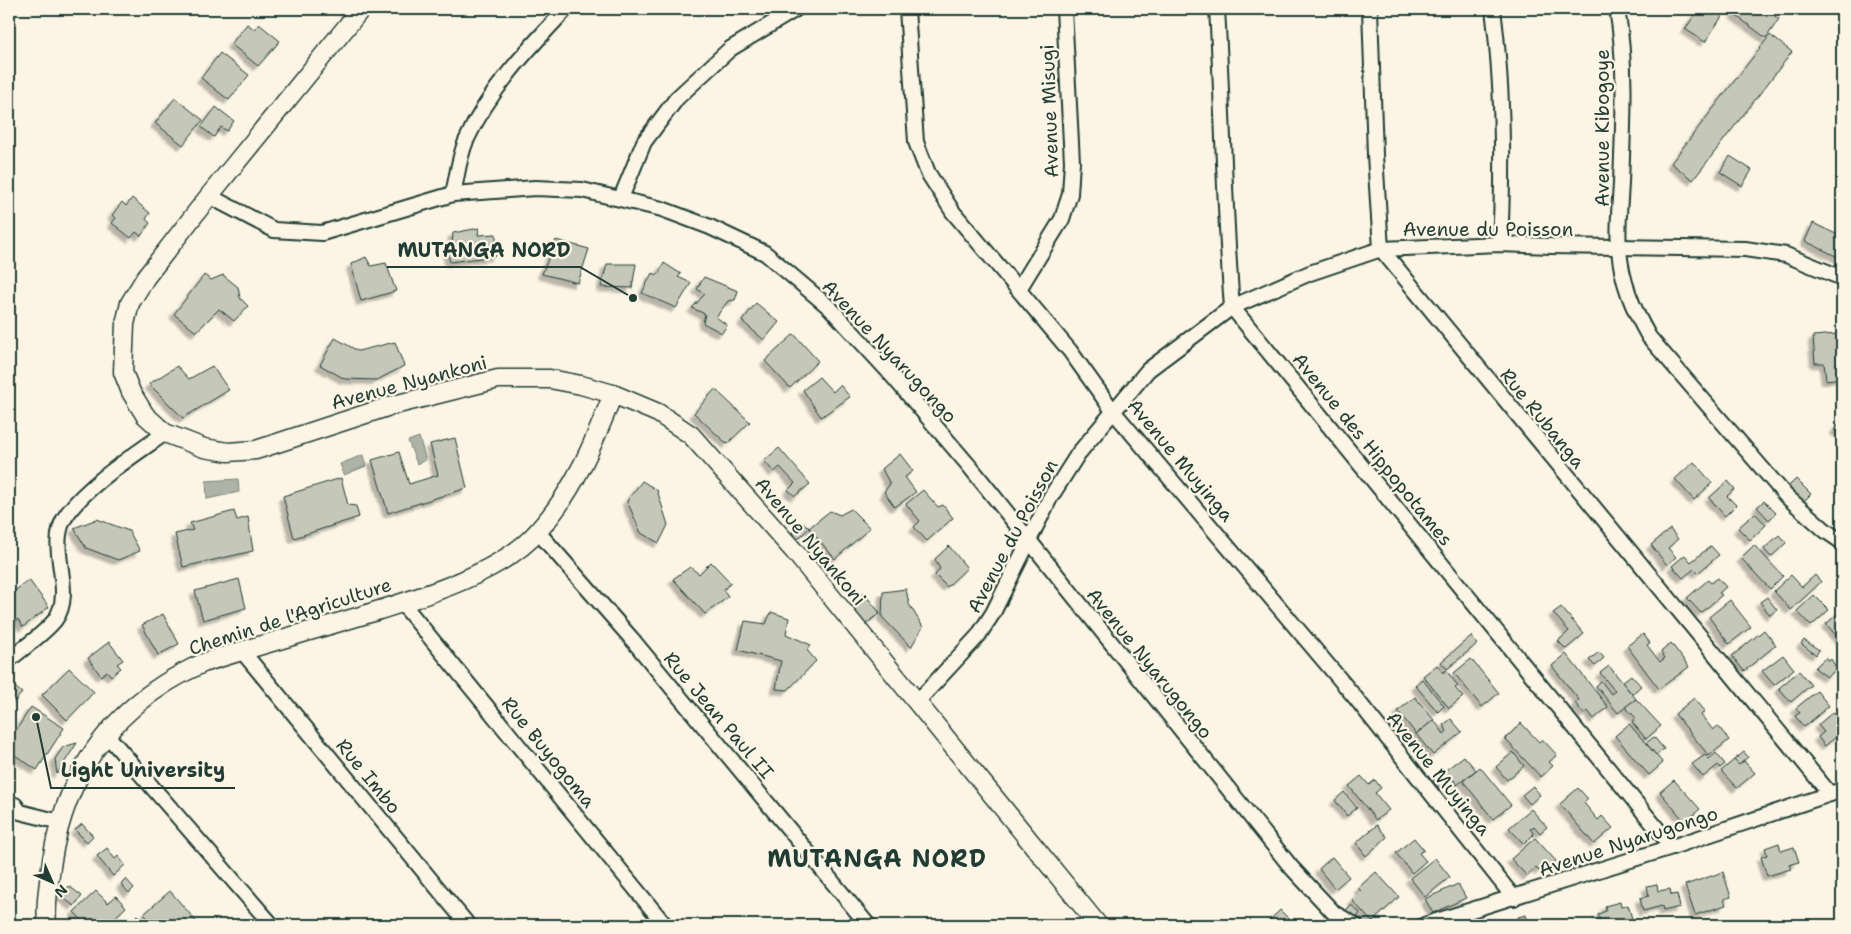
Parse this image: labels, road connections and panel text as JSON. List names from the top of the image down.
{
  "streets": {
    "street": [
      "Avenue Misugi",
      "Avenue Kibogoye",
      "Avenue du Poisson",
      "Avenue Nyarugongo",
      "Avenue Nyankoni",
      "Rue Rubanga",
      "Avenue des Hippopotames",
      "Avenue Muyinga",
      "Chemin de l'Agriculture",
      "Rue Jean Paul II",
      "Rue Buyogoma",
      "Rue Imbo"
    ]
  },
  "crossings": [
    ["Avenue Misugi", "Avenue Muyinga"],
    ["Avenue Kibogoye", "Avenue du Poisson"],
    ["Avenue du Poisson", "Avenue Nyarugongo"],
    ["Avenue du Poisson", "Avenue Nyankoni"],
    ["Avenue du Poisson", "Rue Rubanga"],
    ["Avenue du Poisson", "Avenue des Hippopotames"],
    ["Avenue du Poisson", "Avenue Muyinga"],
    ["Avenue Nyarugongo", "Avenue Nyankoni"],
    ["Avenue Nyarugongo", "Rue Rubanga"],
    ["Avenue Nyarugongo", "Avenue des Hippopotames"],
    ["Avenue Nyarugongo", "Avenue Muyinga"],
    ["Avenue Nyankoni", "Chemin de l'Agriculture"],
    ["Chemin de l'Agriculture", "Rue Jean Paul II"],
    ["Chemin de l'Agriculture", "Rue Buyogoma"],
    ["Chemin de l'Agriculture", "Rue Imbo"]
  ],
  "districts": ["MUTANGA NORD"],
  "places": ["MUTANGA NORD", "Light University"],
  "north": "bottom right"
}
